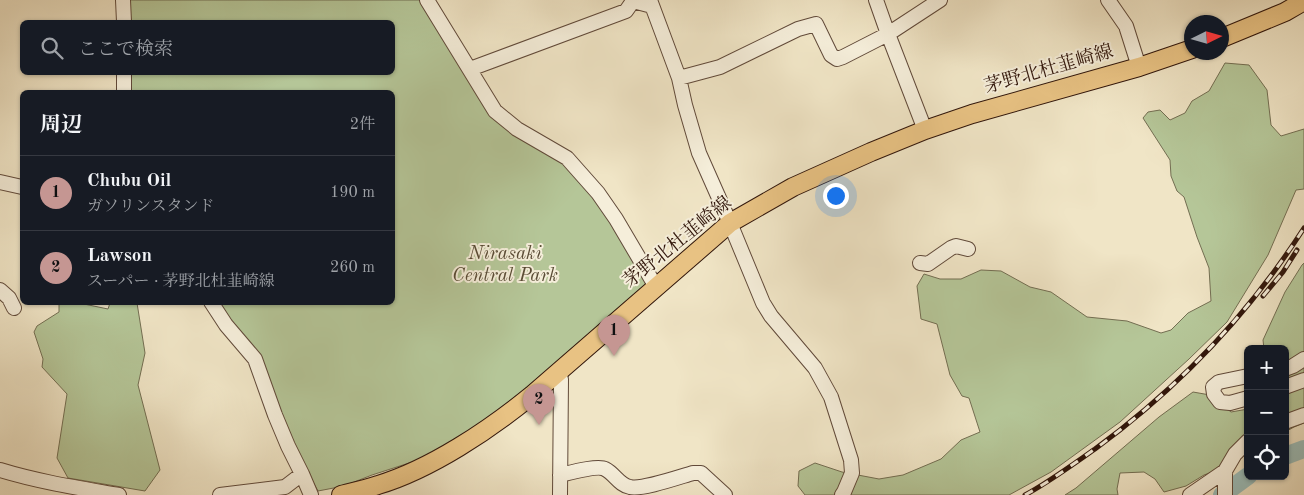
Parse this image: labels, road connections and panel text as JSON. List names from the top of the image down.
{
  "streets": {
    "main road": ["茅野北杜韮崎線"]
  },
  "parks": ["Nirasaki Central Park"],
  "north": "right",
  "page": {
    "search": "ここで検索",
    "heading": ["周辺", "2件"],
    "list": [
      {
        "mark": "1",
        "name": "Chubu Oil",
        "note": "ガソリンスタンド",
        "value": "190 m"
      },
      {
        "mark": "2",
        "name": "Lawson",
        "note": "スーパー · 茅野北杜韮崎線",
        "value": "260 m"
      }
    ],
    "pins": ["1", "2"],
    "map_buttons": ["+", "−"]
  }
}
